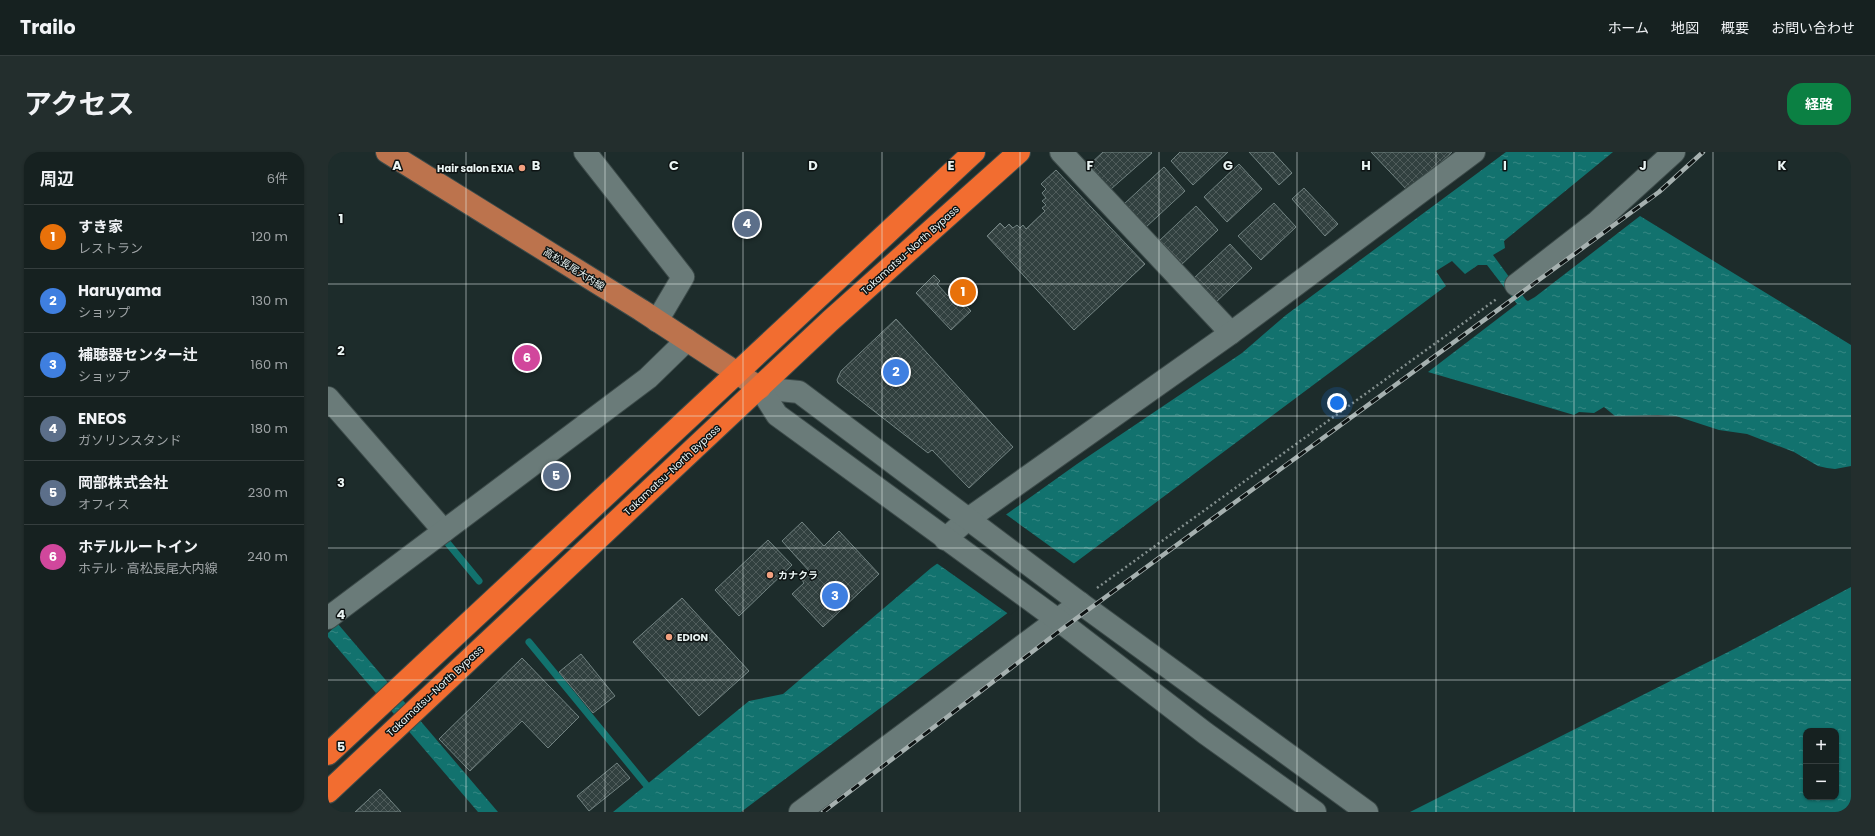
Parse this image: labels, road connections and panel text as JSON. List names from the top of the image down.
{
  "streets": {
    "highway": ["Takamatsu-North Bypass"],
    "main road": ["高松長尾大内線"]
  },
  "crossings": [
    ["Takamatsu-North Bypass", "高松長尾大内線"]
  ],
  "places": ["Hair salon EXIA", "カナクラ", "EDION"],
  "page": {
    "header": "Trailo",
    "nav": [
      "ホーム",
      "地図",
      "概要",
      "お問い合わせ"
    ],
    "title": "アクセス",
    "buttons": "経路",
    "heading": ["周辺", "6件"],
    "list": [
      {
        "mark": "1",
        "name": "すき家",
        "note": "レストラン",
        "value": "120 m"
      },
      {
        "mark": "2",
        "name": "Haruyama",
        "note": "ショップ",
        "value": "130 m"
      },
      {
        "mark": "3",
        "name": "補聴器センター辻",
        "note": "ショップ",
        "value": "160 m"
      },
      {
        "mark": "4",
        "name": "ENEOS",
        "note": "ガソリンスタンド",
        "value": "180 m"
      },
      {
        "mark": "5",
        "name": "岡部株式会社",
        "note": "オフィス",
        "value": "230 m"
      },
      {
        "mark": "6",
        "name": "ホテルルートイン",
        "note": "ホテル · 高松長尾大内線",
        "value": "240 m"
      }
    ],
    "pins": [
      "4",
      "1",
      "6",
      "2",
      "5",
      "3"
    ],
    "map_buttons": ["+", "−"]
  },
  "grid": {
    "columns": [
      "A",
      "B",
      "C",
      "D",
      "E",
      "F",
      "G",
      "H",
      "I",
      "J",
      "K"
    ],
    "rows": [
      "1",
      "2",
      "3",
      "4",
      "5"
    ]
  }
}
